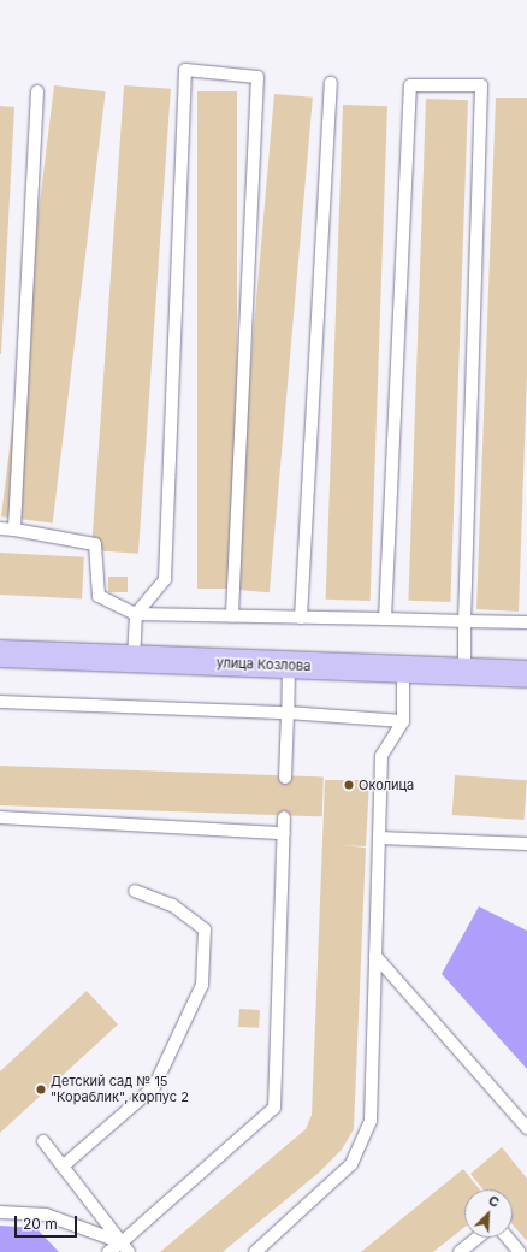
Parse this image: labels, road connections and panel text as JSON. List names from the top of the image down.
{
  "streets": {
    "main road": ["улица Козлова"]
  },
  "places": ["Околица", "Детский сад № 15 \"Кораблик\", корпус 2"],
  "scale_bar": "20 m",
  "north": "top right"
}
